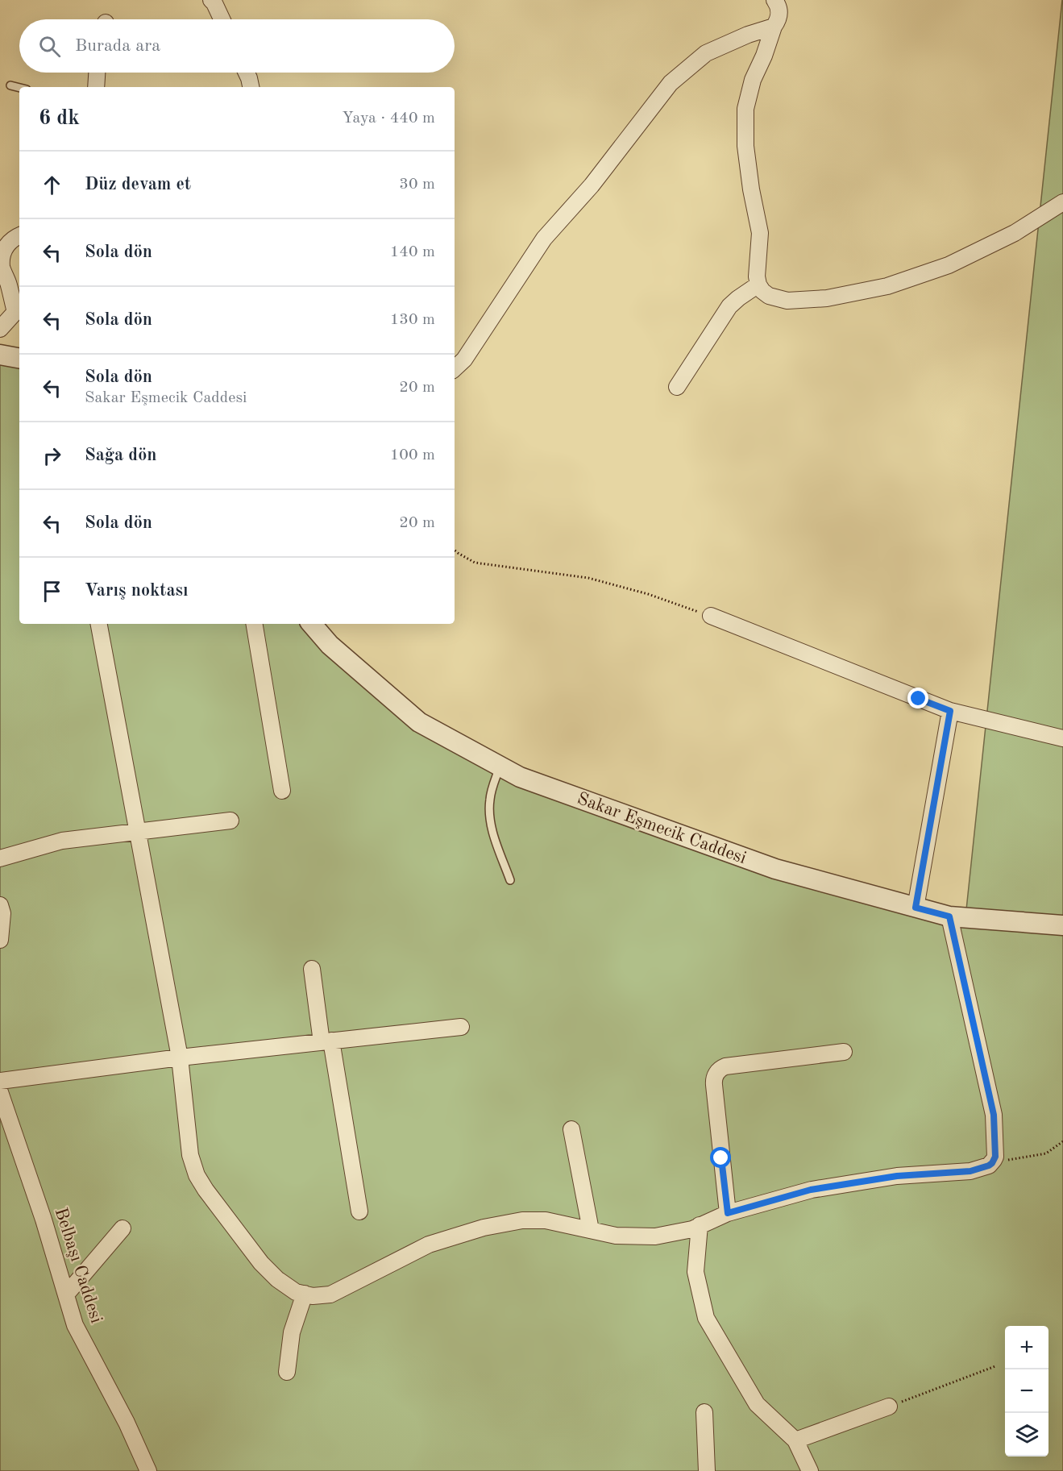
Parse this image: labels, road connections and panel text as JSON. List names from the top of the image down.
{
  "streets": {
    "street": ["Sakar Eşmecik Caddesi", "Belbaşı Caddesi"]
  },
  "page": {
    "search": "Burada ara",
    "heading": ["6 dk", "Yaya · 440 m"],
    "list": [
      ["Düz devam et", "30 m"],
      ["Sola dön", "140 m"],
      ["Sola dön", "130 m"],
      ["Sola dön", "Sakar Eşmecik Caddesi", "20 m"],
      ["Sağa dön", "100 m"],
      ["Sola dön", "20 m"],
      "Varış noktası"
    ],
    "map_buttons": ["+", "−"]
  }
}
